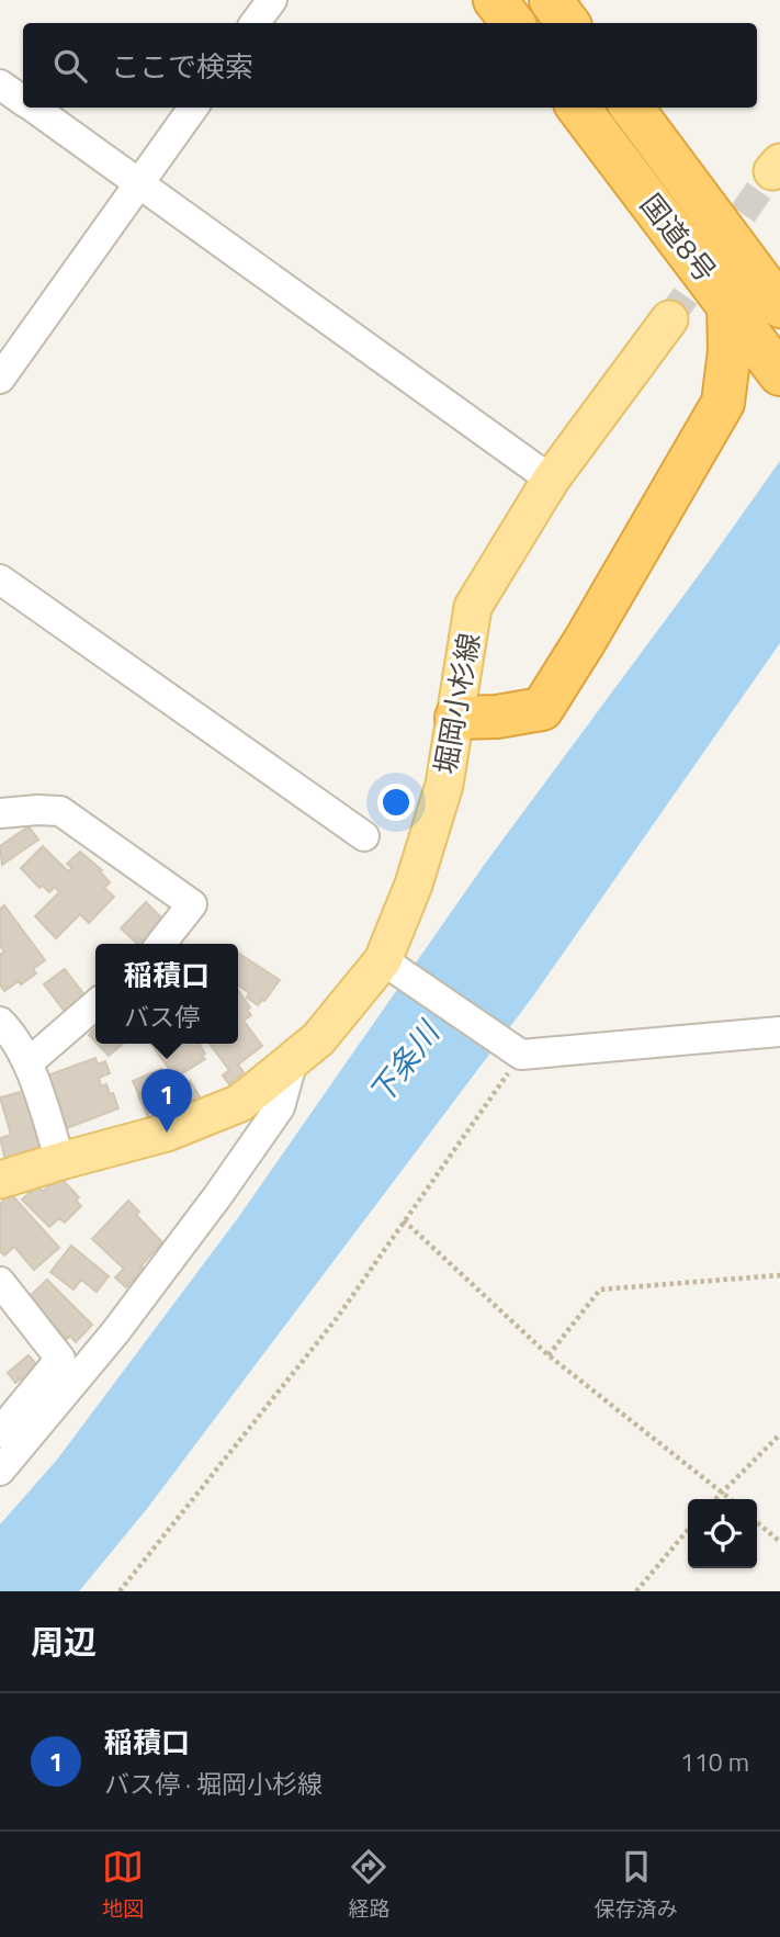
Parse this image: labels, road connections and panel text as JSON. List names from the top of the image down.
{
  "streets": {
    "highway": ["国道8号"],
    "main road": ["堀岡小杉線"]
  },
  "water": ["下条川"],
  "page": {
    "search": "ここで検索",
    "popup": ["稲積口", "バス停"],
    "pins": "1",
    "heading": "周辺",
    "list": [
      {
        "mark": "1",
        "name": "稲積口",
        "note": "バス停 · 堀岡小杉線",
        "value": "110 m"
      }
    ],
    "nav": ["地図", "経路", "保存済み"]
  }
}
